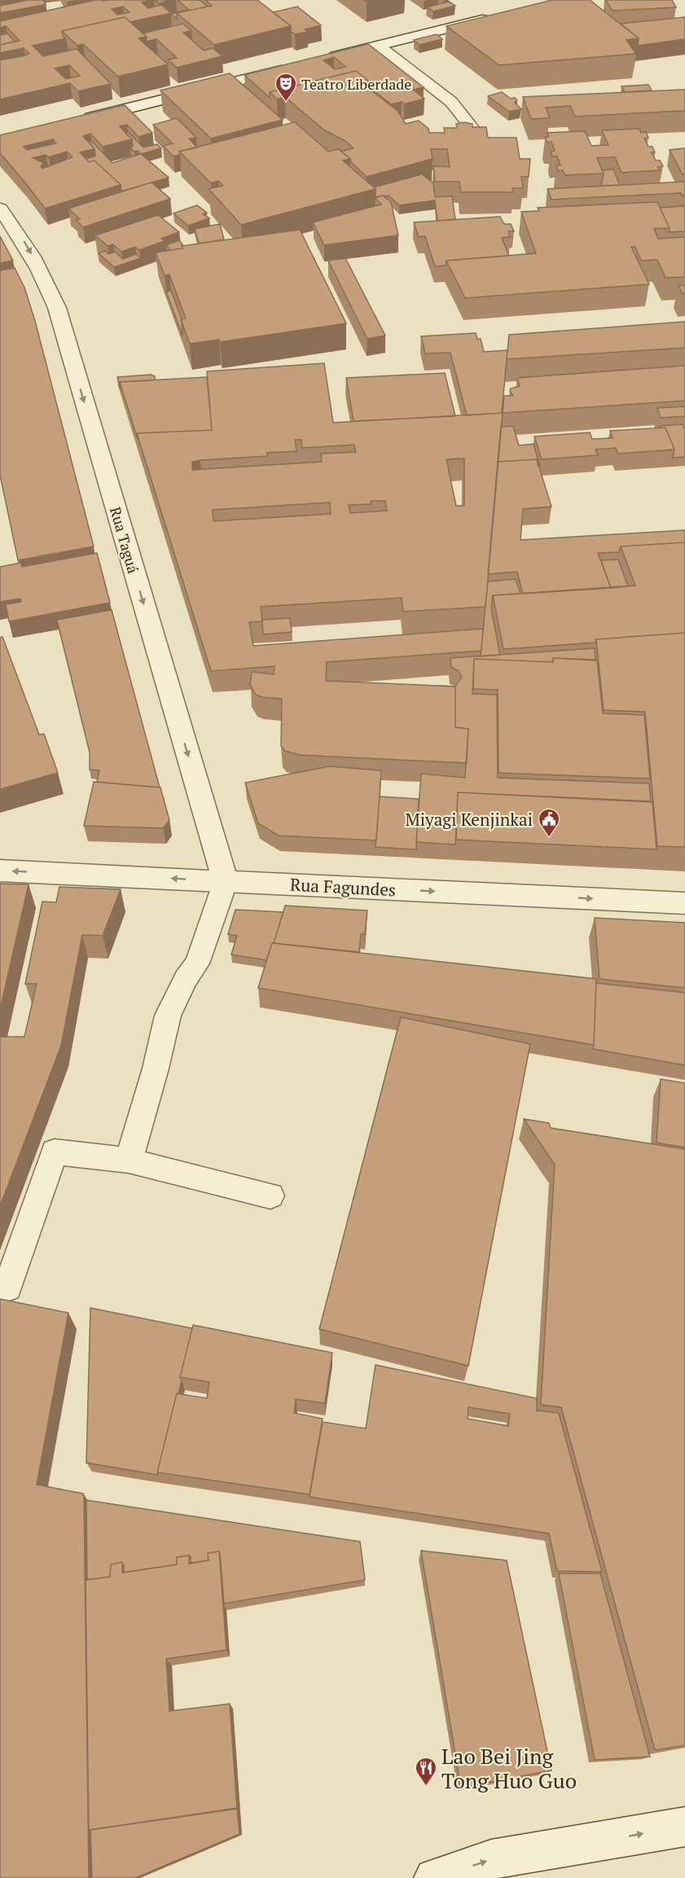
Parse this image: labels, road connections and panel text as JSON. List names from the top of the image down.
{
  "streets": {
    "street": ["Rua Taguá", "Rua Fagundes"]
  },
  "crossings": [
    ["Rua Taguá", "Rua Fagundes"]
  ],
  "one_way": ["Rua Taguá"],
  "places": {
    "theatre": ["Teatro Liberdade"],
    "public building": ["Miyagi Kenjinkai"],
    "restaurant": ["Lao Bei Jing Tong Huo Guo"]
  }
}
